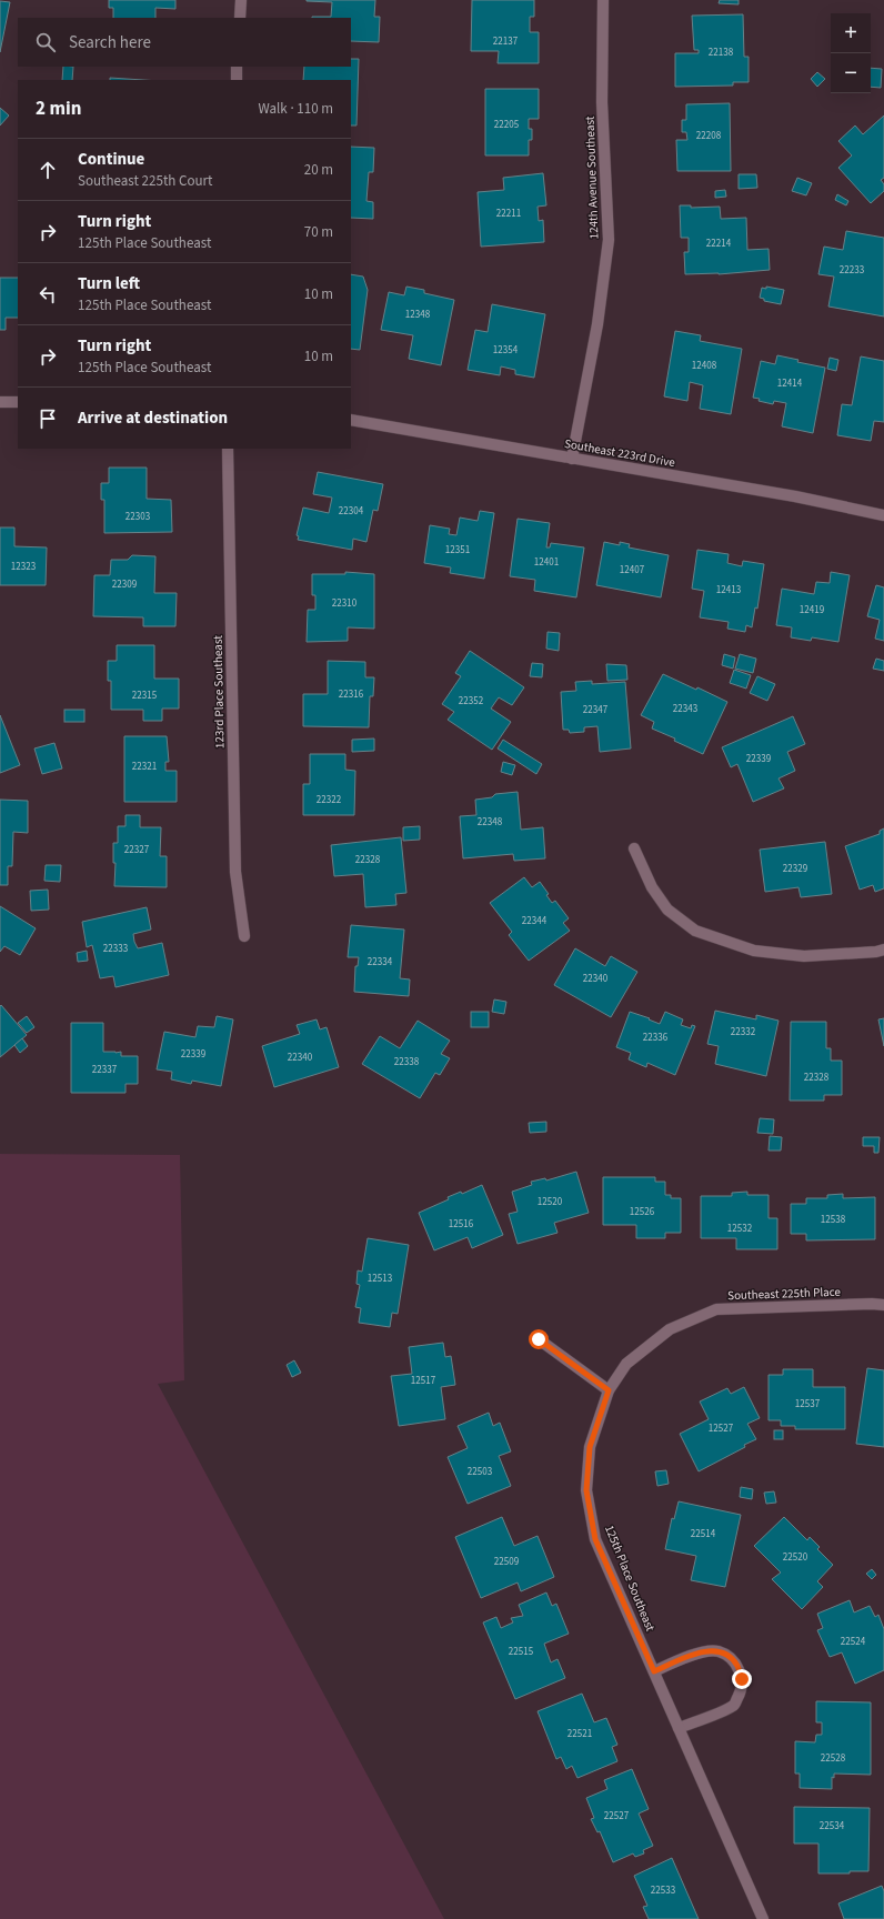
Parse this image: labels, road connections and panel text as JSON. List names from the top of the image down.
{
  "streets": {
    "street": [
      "124th Avenue Southeast",
      "Southeast 223rd Drive",
      "123rd Place Southeast",
      "Southeast 225th Place",
      "125th Place Southeast"
    ]
  },
  "crossings": [
    ["124th Avenue Southeast", "Southeast 223rd Drive"],
    ["Southeast 225th Place", "125th Place Southeast"]
  ],
  "house_numbers": [
    "22137",
    "22138",
    "22205",
    "22208",
    "22211",
    "22214",
    "22233",
    "12348",
    "12354",
    "12408",
    "12414",
    "22304",
    "22303",
    "12351",
    "12401",
    "12323",
    "12407",
    "22309",
    "12413",
    "22310",
    "12419",
    "22316",
    "22315",
    "22352",
    "22343",
    "22347",
    "22339",
    "22321",
    "22322",
    "22348",
    "22327",
    "22328",
    "22329",
    "22344",
    "22333",
    "22334",
    "22340",
    "22332",
    "22336",
    "22339",
    "22340",
    "22338",
    "22337",
    "22328",
    "12520",
    "12526",
    "12538",
    "12516",
    "12532",
    "12513",
    "12517",
    "12537",
    "12527",
    "22503",
    "22514",
    "22520",
    "22509",
    "22524",
    "22515",
    "22521",
    "22528",
    "22527",
    "22534",
    "22533"
  ],
  "page": {
    "map_buttons": ["+", "−"],
    "search": "Search here",
    "heading": ["2 min", "Walk · 110 m"],
    "list": [
      ["Continue", "Southeast 225th Court", "20 m"],
      ["Turn right", "125th Place Southeast", "70 m"],
      ["Turn left", "125th Place Southeast", "10 m"],
      ["Turn right", "125th Place Southeast", "10 m"],
      "Arrive at destination"
    ]
  }
}
